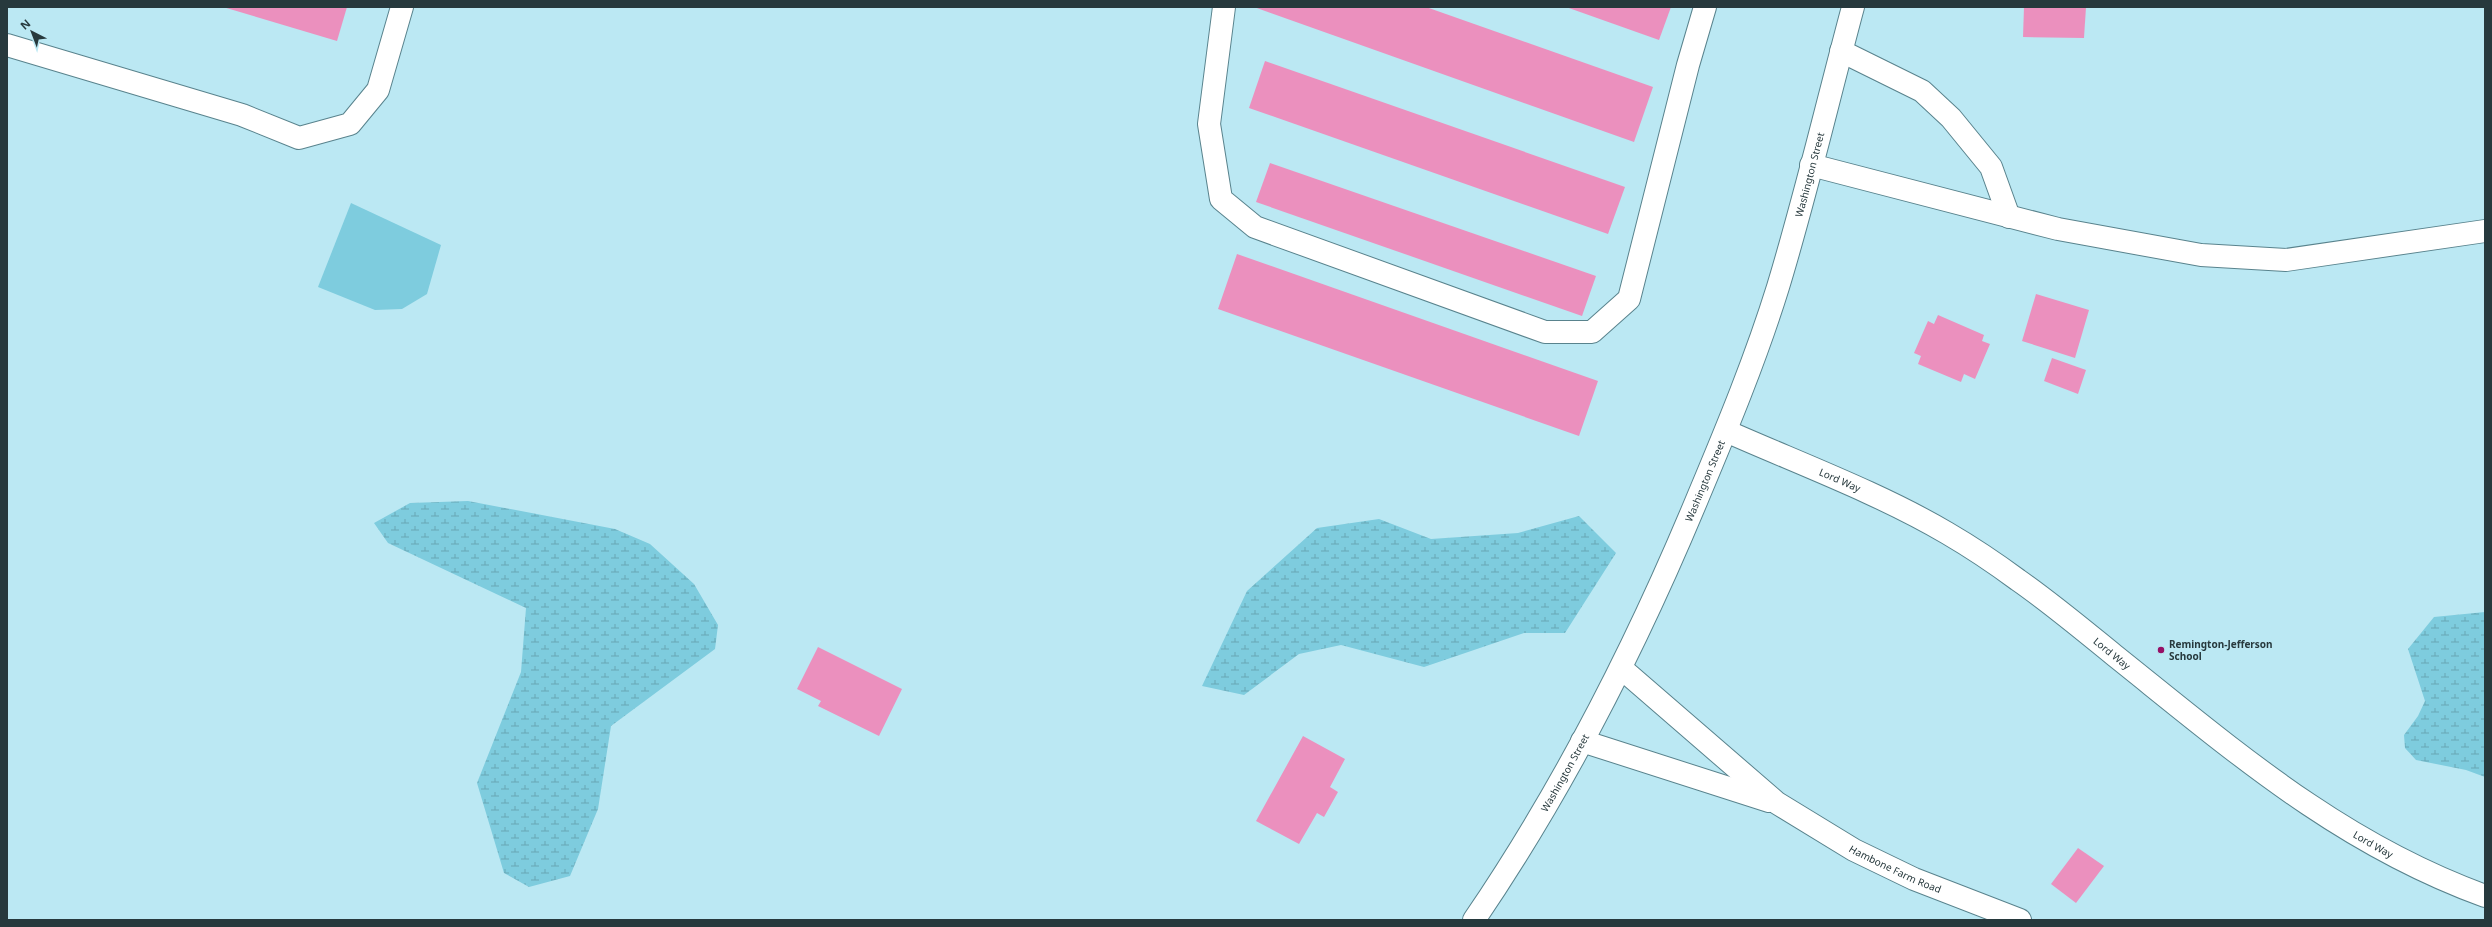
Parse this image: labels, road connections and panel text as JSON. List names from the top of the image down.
{
  "streets": {
    "street": ["Washington Street", "Lord Way", "Hambone Farm Road"]
  },
  "crossings": [
    ["Washington Street", "Lord Way"],
    ["Washington Street", "Hambone Farm Road"]
  ],
  "places": ["Remington-Jefferson School"],
  "north": "top left"
}
